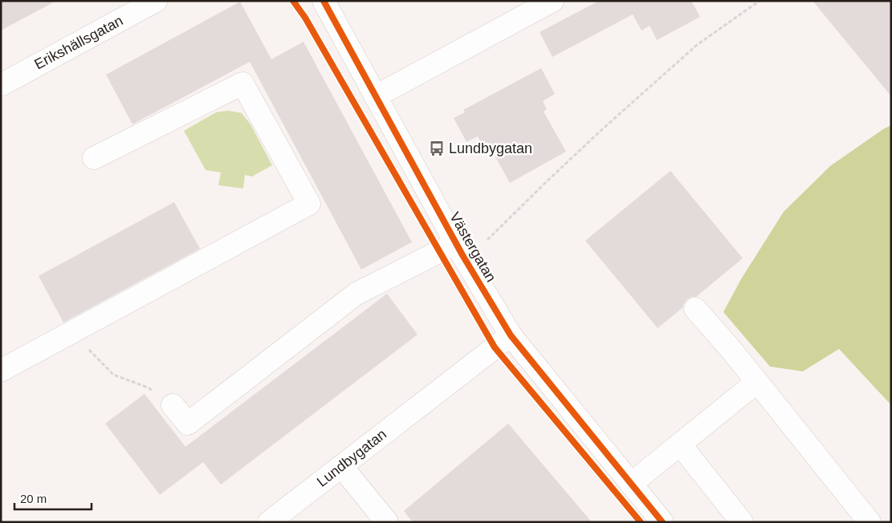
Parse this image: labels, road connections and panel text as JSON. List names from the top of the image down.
{
  "streets": {
    "street": ["Erikshällsgatan", "Västergatan", "Lundbygatan"]
  },
  "crossings": [
    ["Västergatan", "Lundbygatan"]
  ],
  "places": {
    "bus stop": ["Lundbygatan"]
  },
  "scale_bar": "20 m"
}
